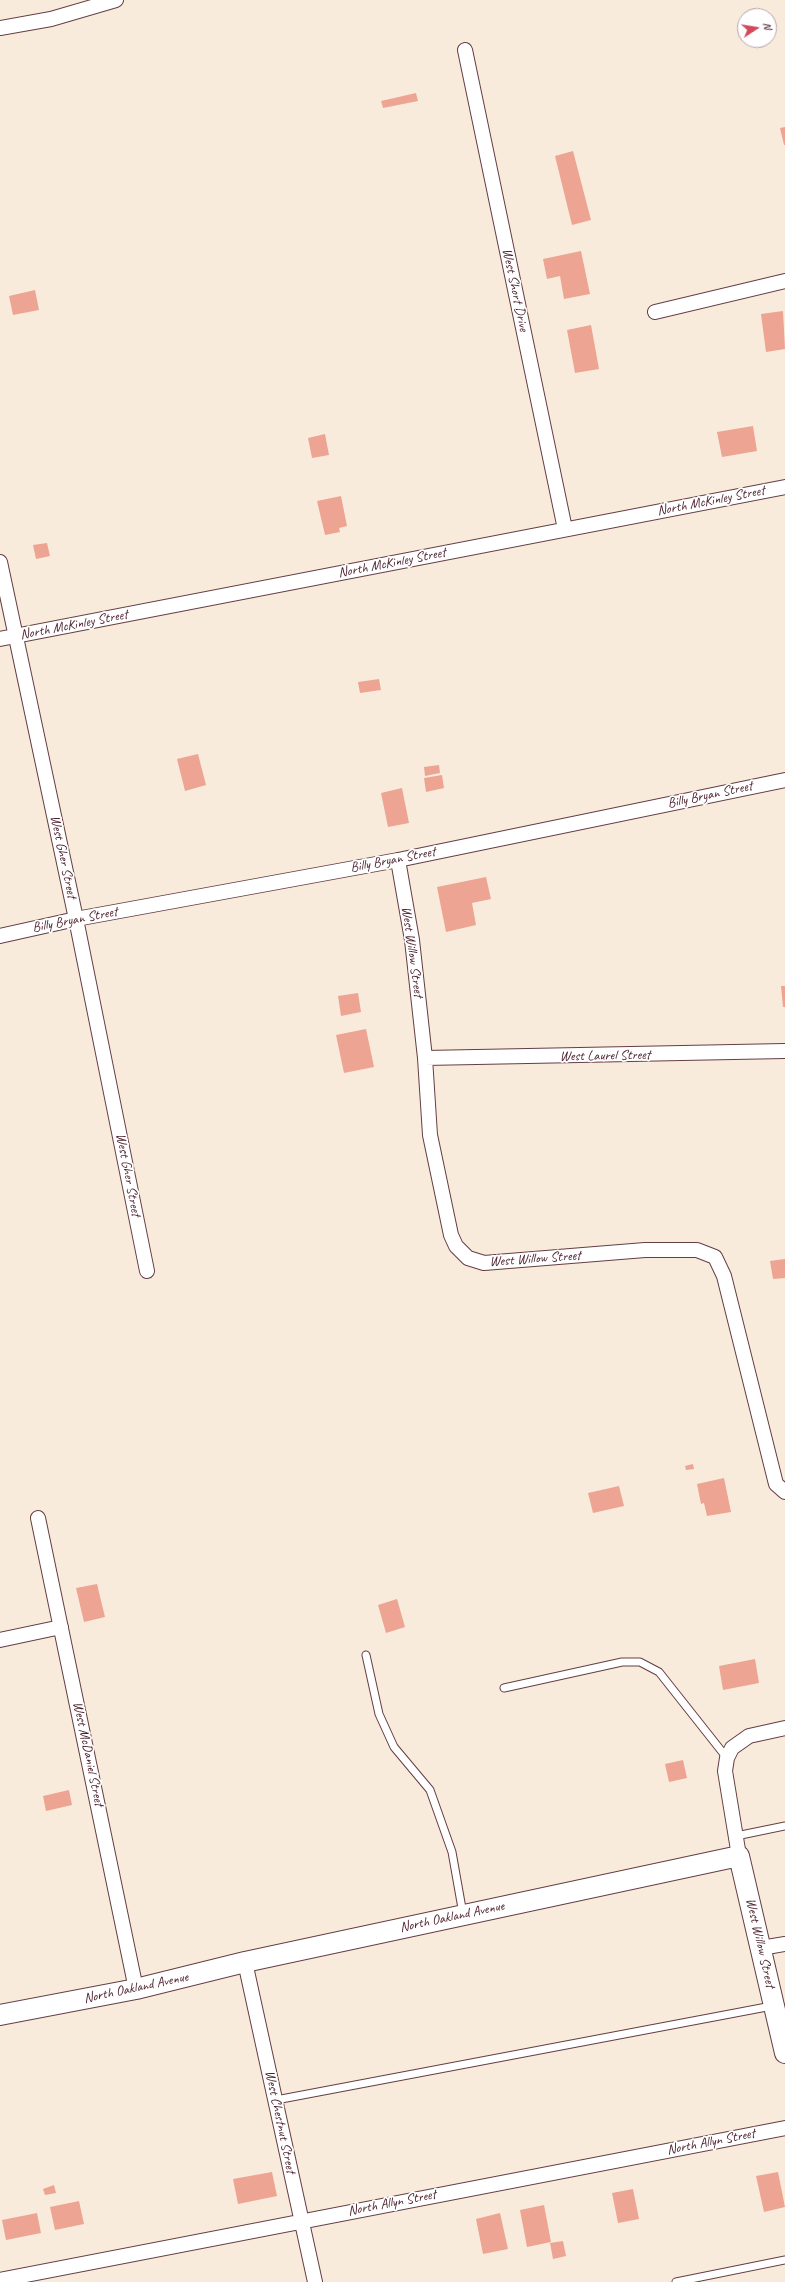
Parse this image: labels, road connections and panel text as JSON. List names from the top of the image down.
{
  "streets": {
    "street": [
      "West Short Drive",
      "North McKinley Street",
      "Billy Bryan Street",
      "West Gher Street",
      "West Willow Street",
      "West Laurel Street",
      "West McDaniel Street",
      "North Oakland Avenue",
      "West Chestnut Street",
      "North Allyn Street"
    ]
  },
  "crossings": [
    ["West Short Drive", "North McKinley Street"],
    ["North McKinley Street", "West Gher Street"],
    ["Billy Bryan Street", "West Gher Street"],
    ["Billy Bryan Street", "West Willow Street"],
    ["West Willow Street", "West Laurel Street"],
    ["West Willow Street", "North Oakland Avenue"],
    ["West McDaniel Street", "North Oakland Avenue"],
    ["North Oakland Avenue", "West Chestnut Street"],
    ["West Chestnut Street", "North Allyn Street"]
  ],
  "north": "right"
}
